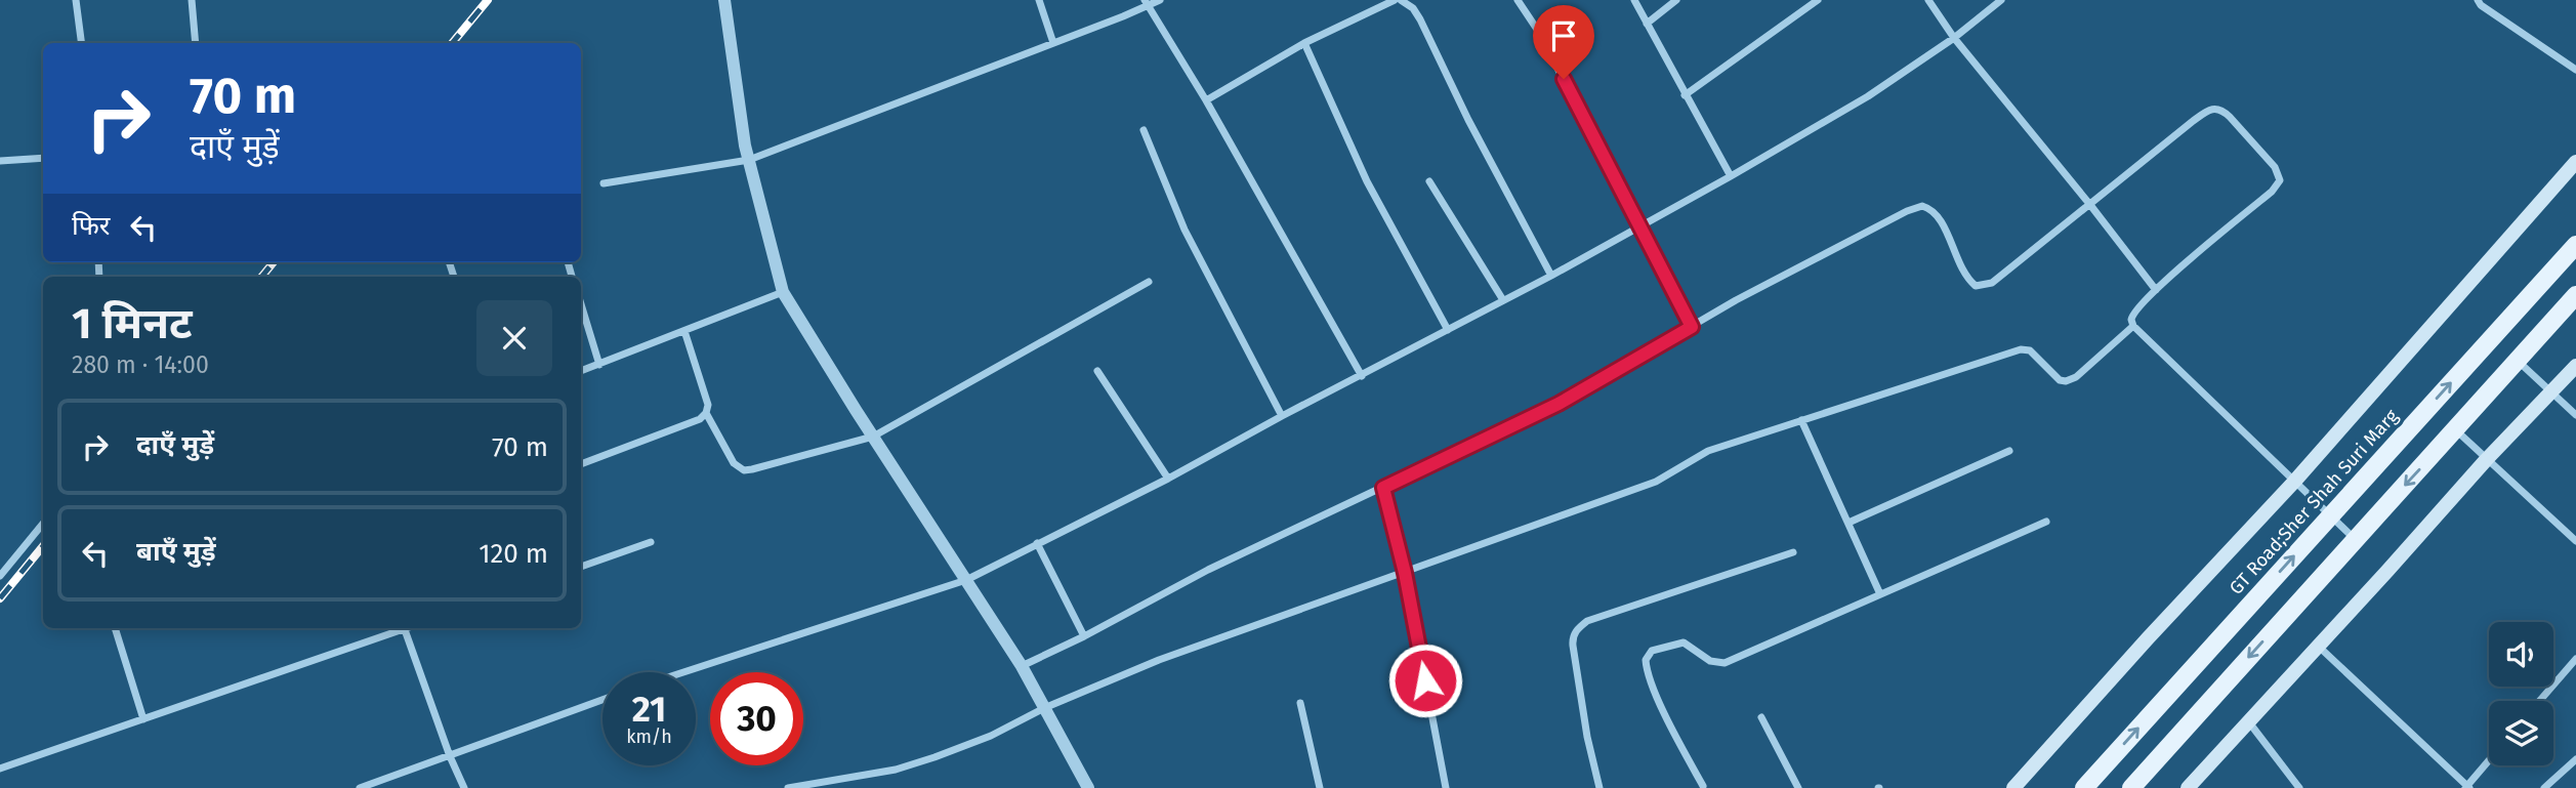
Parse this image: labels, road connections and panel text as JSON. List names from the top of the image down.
{
  "streets": {
    "main road": ["GT Road;Sher Shah Suri Marg"]
  },
  "page": {
    "turn": ["70 m", "दाएँ मुड़ें"],
    "then": "फिर",
    "heading": ["1 मिनट", "280 m · 14:00"],
    "list": [
      {
        "name": "दाएँ मुड़ें",
        "value": "70 m"
      },
      {
        "name": "बाएँ मुड़ें",
        "value": "120 m"
      }
    ],
    "speed": "21 km/h",
    "limit": "30"
  }
}
